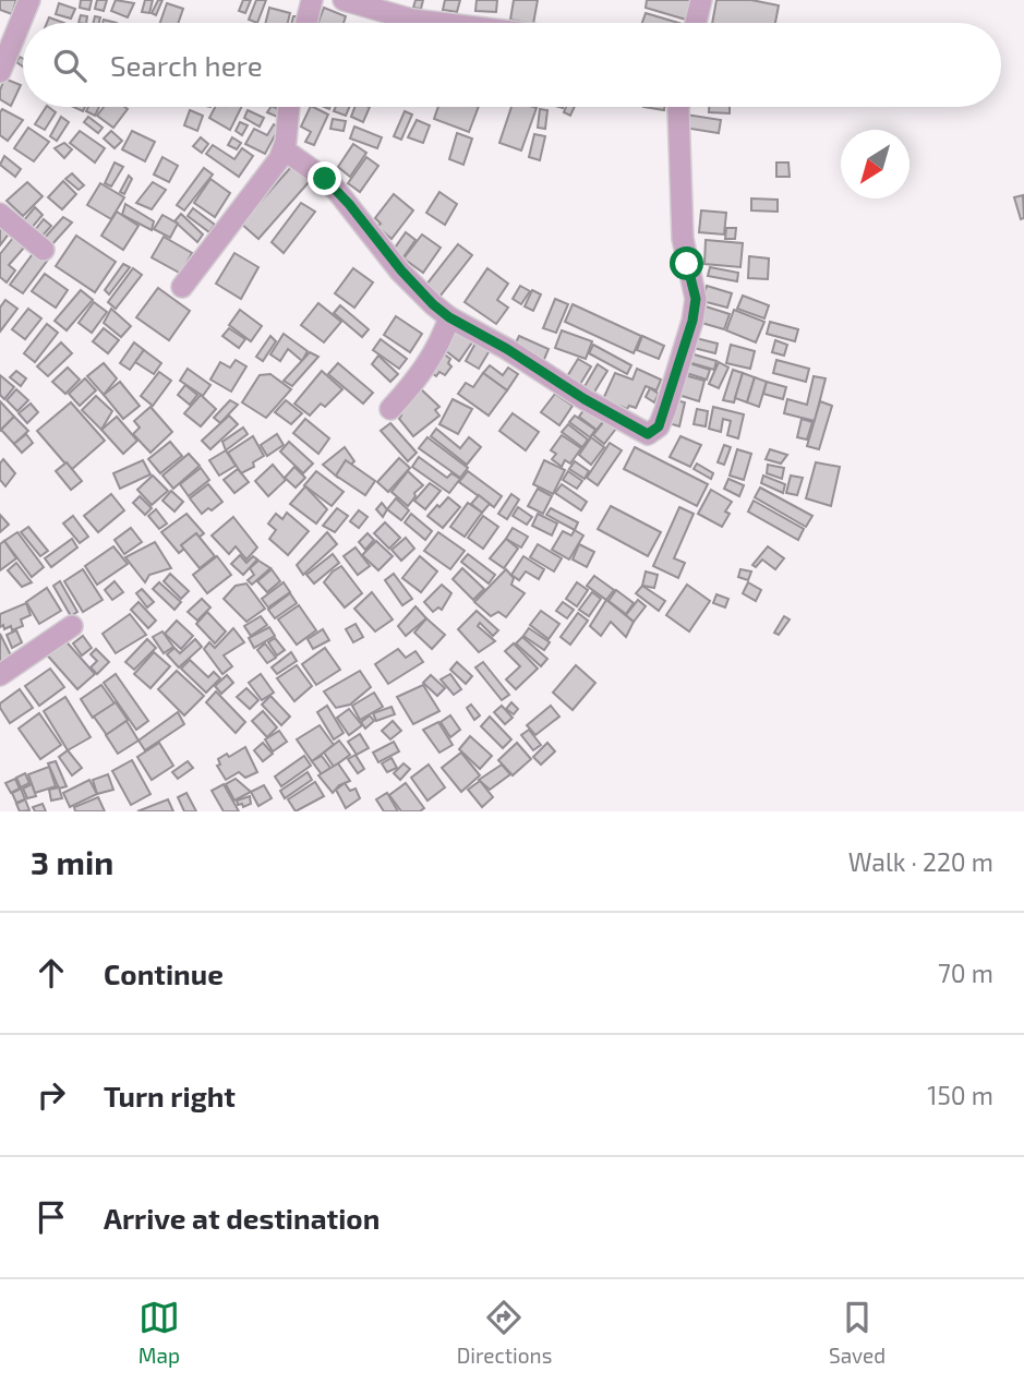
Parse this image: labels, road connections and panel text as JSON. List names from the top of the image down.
{
  "north": "bottom left",
  "page": {
    "search": "Search here",
    "heading": ["3 min", "Walk · 220 m"],
    "list": [
      ["Continue", "70 m"],
      ["Turn right", "150 m"],
      "Arrive at destination"
    ],
    "nav": ["Map", "Directions", "Saved"]
  }
}
